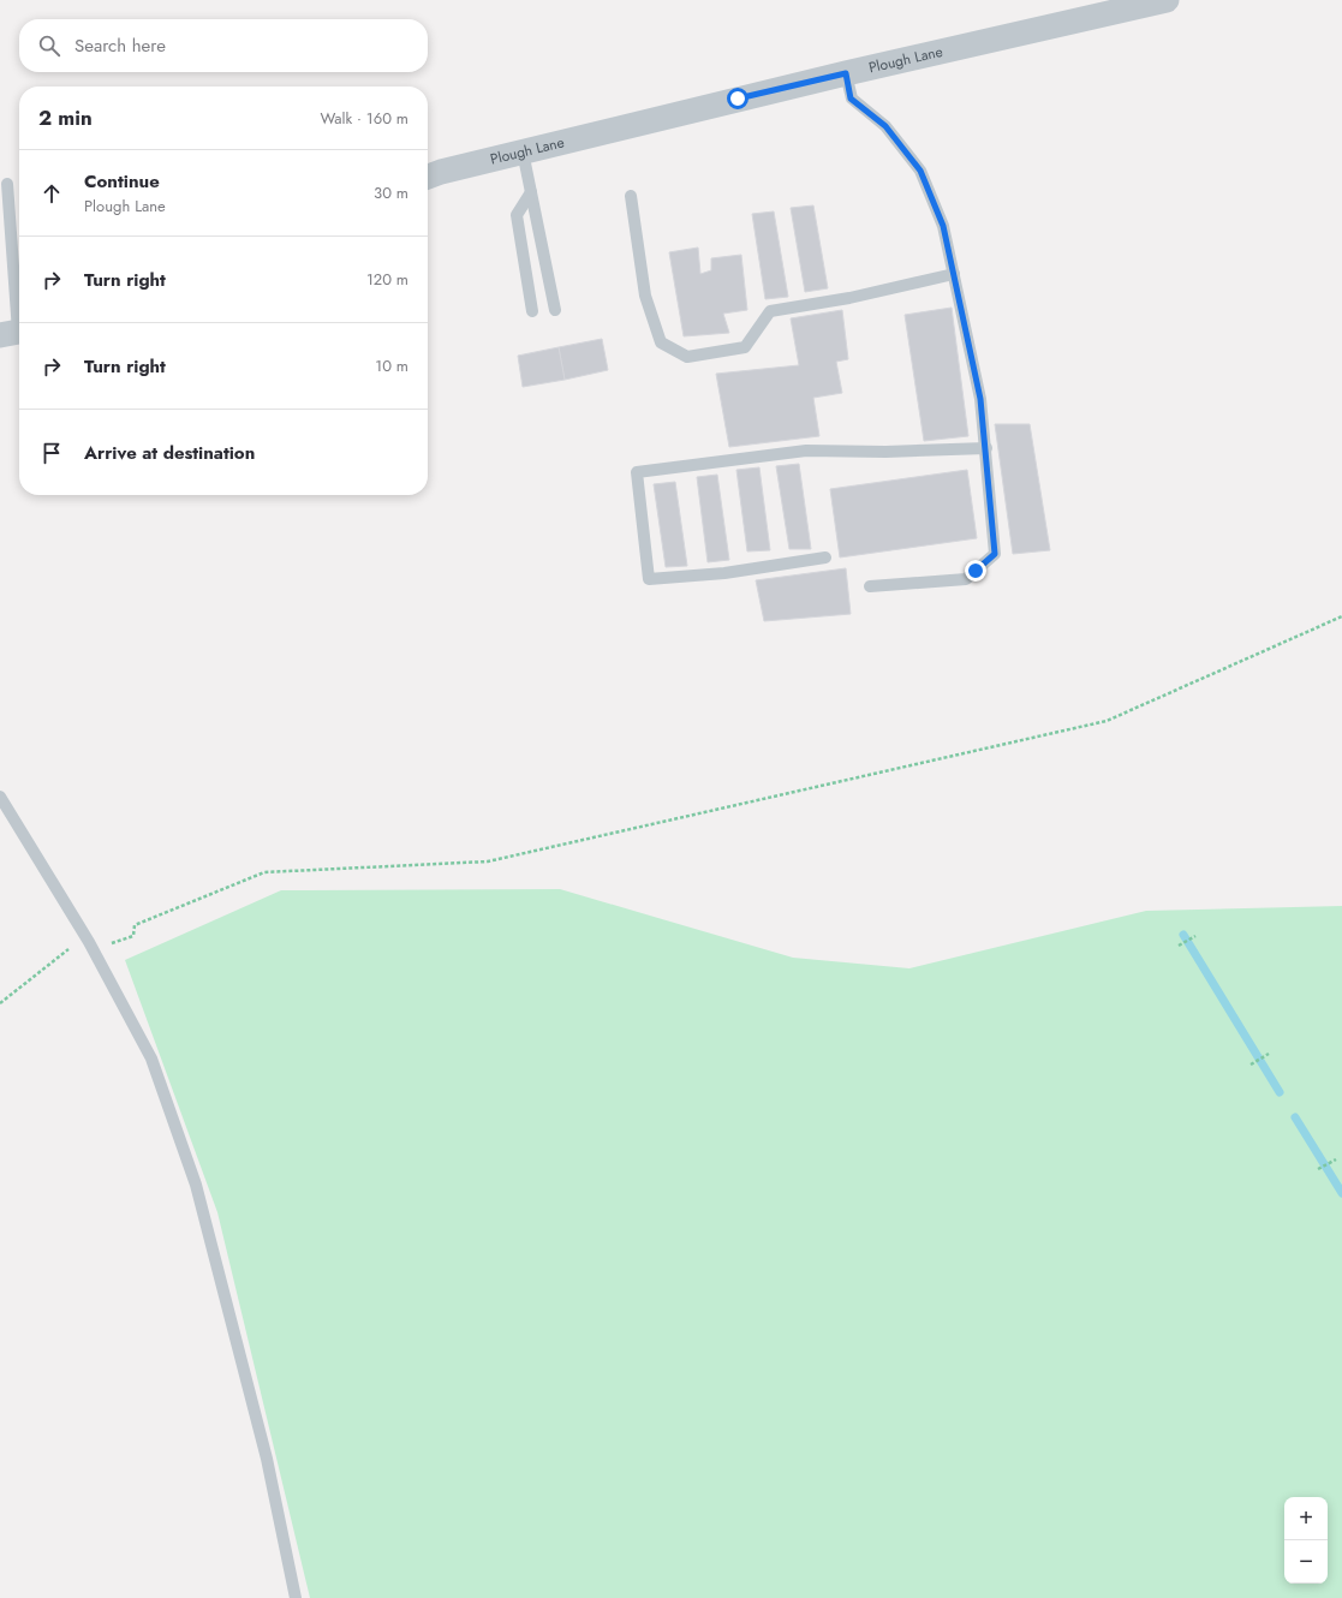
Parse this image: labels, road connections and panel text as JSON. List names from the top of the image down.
{
  "streets": {
    "street": ["Plough Lane"]
  },
  "page": {
    "search": "Search here",
    "heading": ["2 min", "Walk · 160 m"],
    "list": [
      ["Continue", "Plough Lane", "30 m"],
      ["Turn right", "120 m"],
      ["Turn right", "10 m"],
      "Arrive at destination"
    ],
    "map_buttons": ["+", "−"]
  }
}
